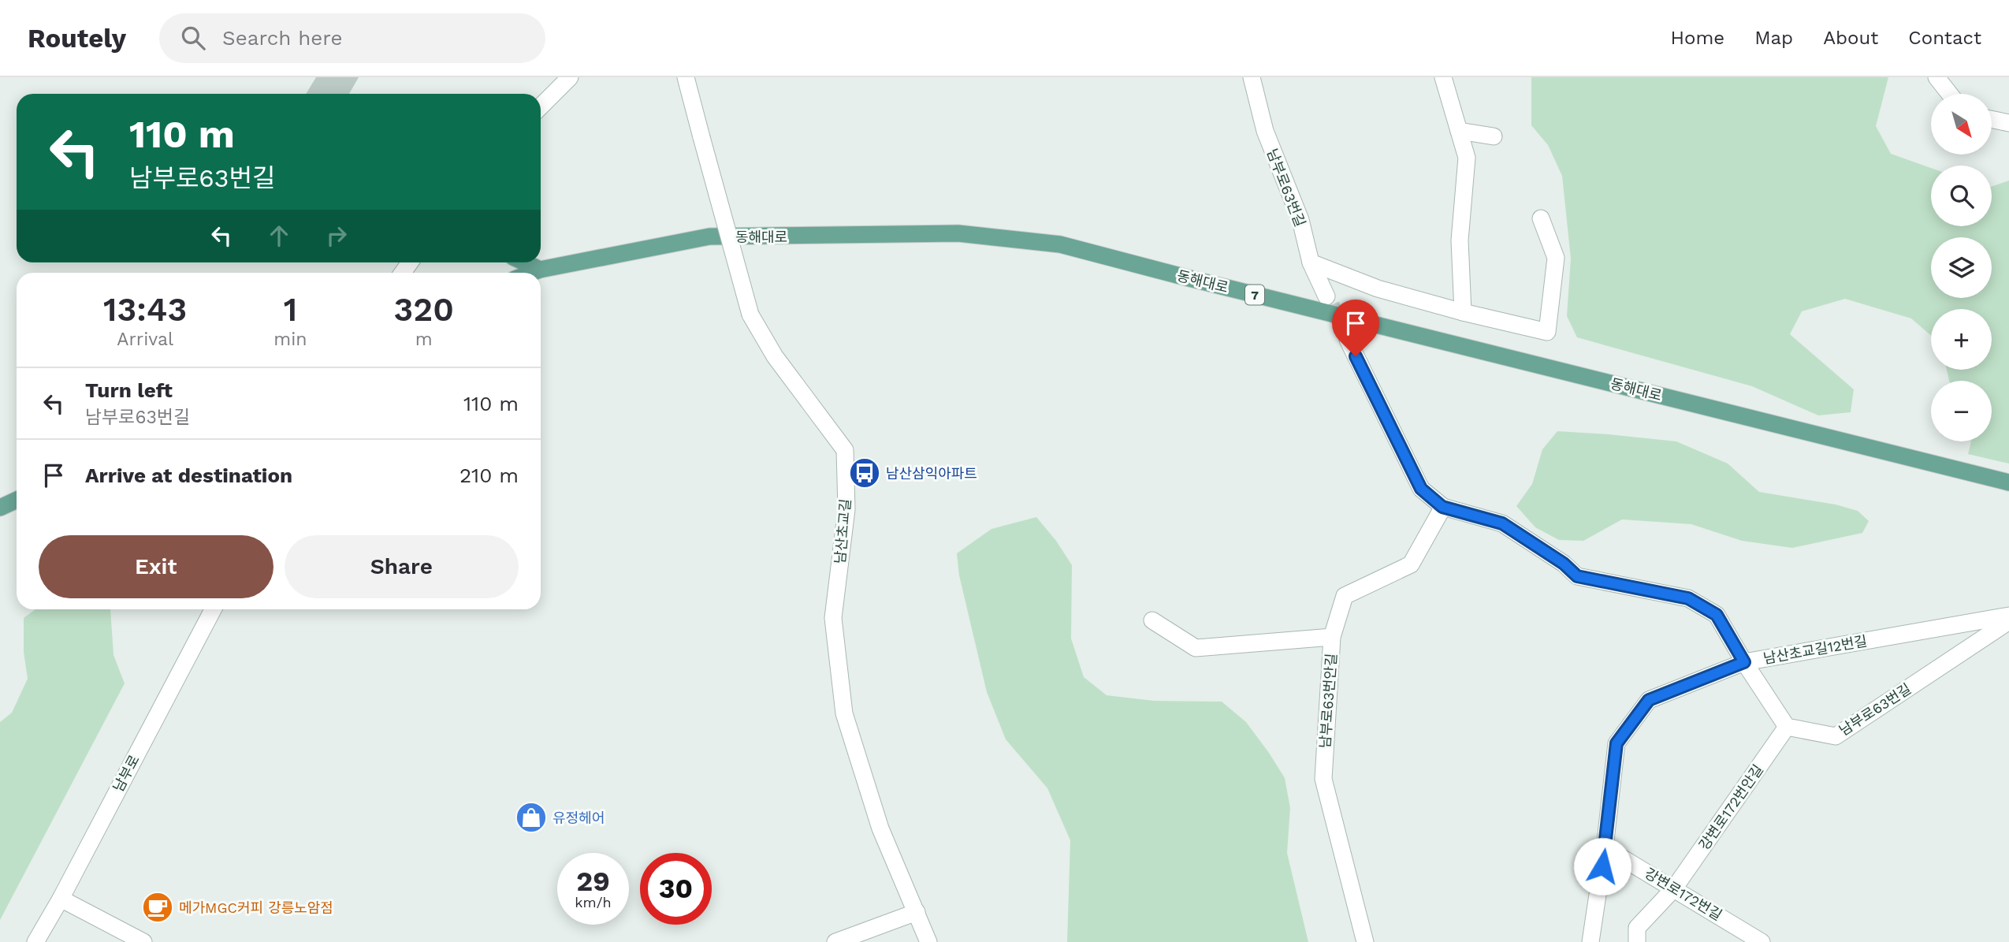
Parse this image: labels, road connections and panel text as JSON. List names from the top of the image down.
{
  "streets": {
    "main road": ["동해대로", "7"],
    "street": [
      "남부로63번길",
      "남산초교길",
      "남산초교길12번길",
      "남부로63번안길",
      "남부로",
      "강변로172번안길",
      "강변로172번길"
    ]
  },
  "crossings": [
    ["남부로63번길", "강변로172번안길"],
    ["남산초교길12번길", "강변로172번길"],
    ["강변로172번안길", "강변로172번길"]
  ],
  "places": {
    "bus stop": ["남산삼익아파트"],
    "shop": ["유정헤어"],
    "cafe": ["메가MGC커피 강릉노암점"]
  },
  "north": "bottom right",
  "page": {
    "header": "Routely",
    "search": "Search here",
    "nav": [
      "Home",
      "Map",
      "About",
      "Contact"
    ],
    "map_buttons": ["+", "−"],
    "turn": ["110 m", "남부로63번길"],
    "eta": [
      "13:43",
      "Arrival",
      "1",
      "min",
      "320",
      "m"
    ],
    "list": [
      {
        "name": "Turn left",
        "note": "남부로63번길",
        "value": "110 m"
      },
      {
        "name": "Arrive at destination",
        "value": "210 m"
      }
    ],
    "buttons": ["Exit", "Share"],
    "speed": "29 km/h",
    "limit": "30"
  }
}
